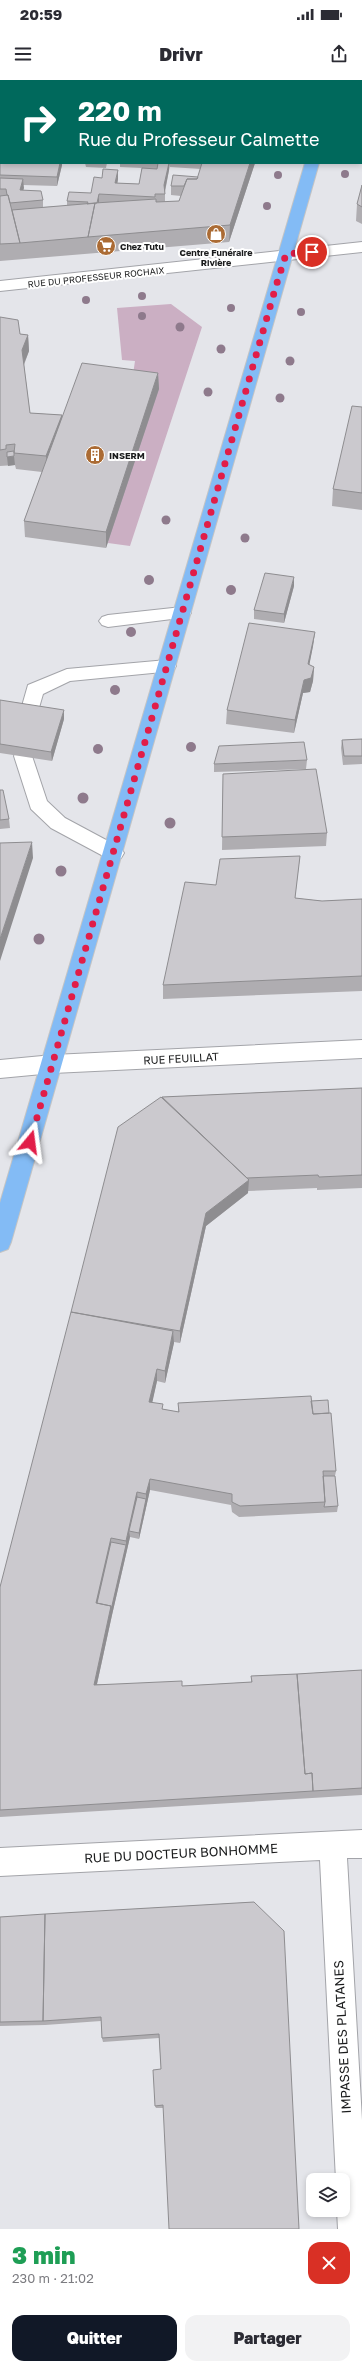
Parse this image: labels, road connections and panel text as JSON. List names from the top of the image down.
{
  "streets": {
    "street": [
      "RUE DU PROFESSEUR ROCHAIX",
      "RUE FEUILLAT",
      "RUE DU DOCTEUR BONHOMME",
      "IMPASSE DES PLATANES"
    ]
  },
  "crossings": [
    ["RUE DU DOCTEUR BONHOMME", "IMPASSE DES PLATANES"]
  ],
  "places": {
    "shop": ["Centre Funéraire Rivière"],
    "supermarket": ["Chez Tutu"],
    "building": ["INSERM"]
  },
  "page": {
    "status": "20:59",
    "header": "Drivr",
    "turn": ["220 m", "Rue du Professeur Calmette"],
    "heading": ["3 min", "230 m · 21:02"],
    "buttons": ["Quitter", "Partager"]
  }
}
